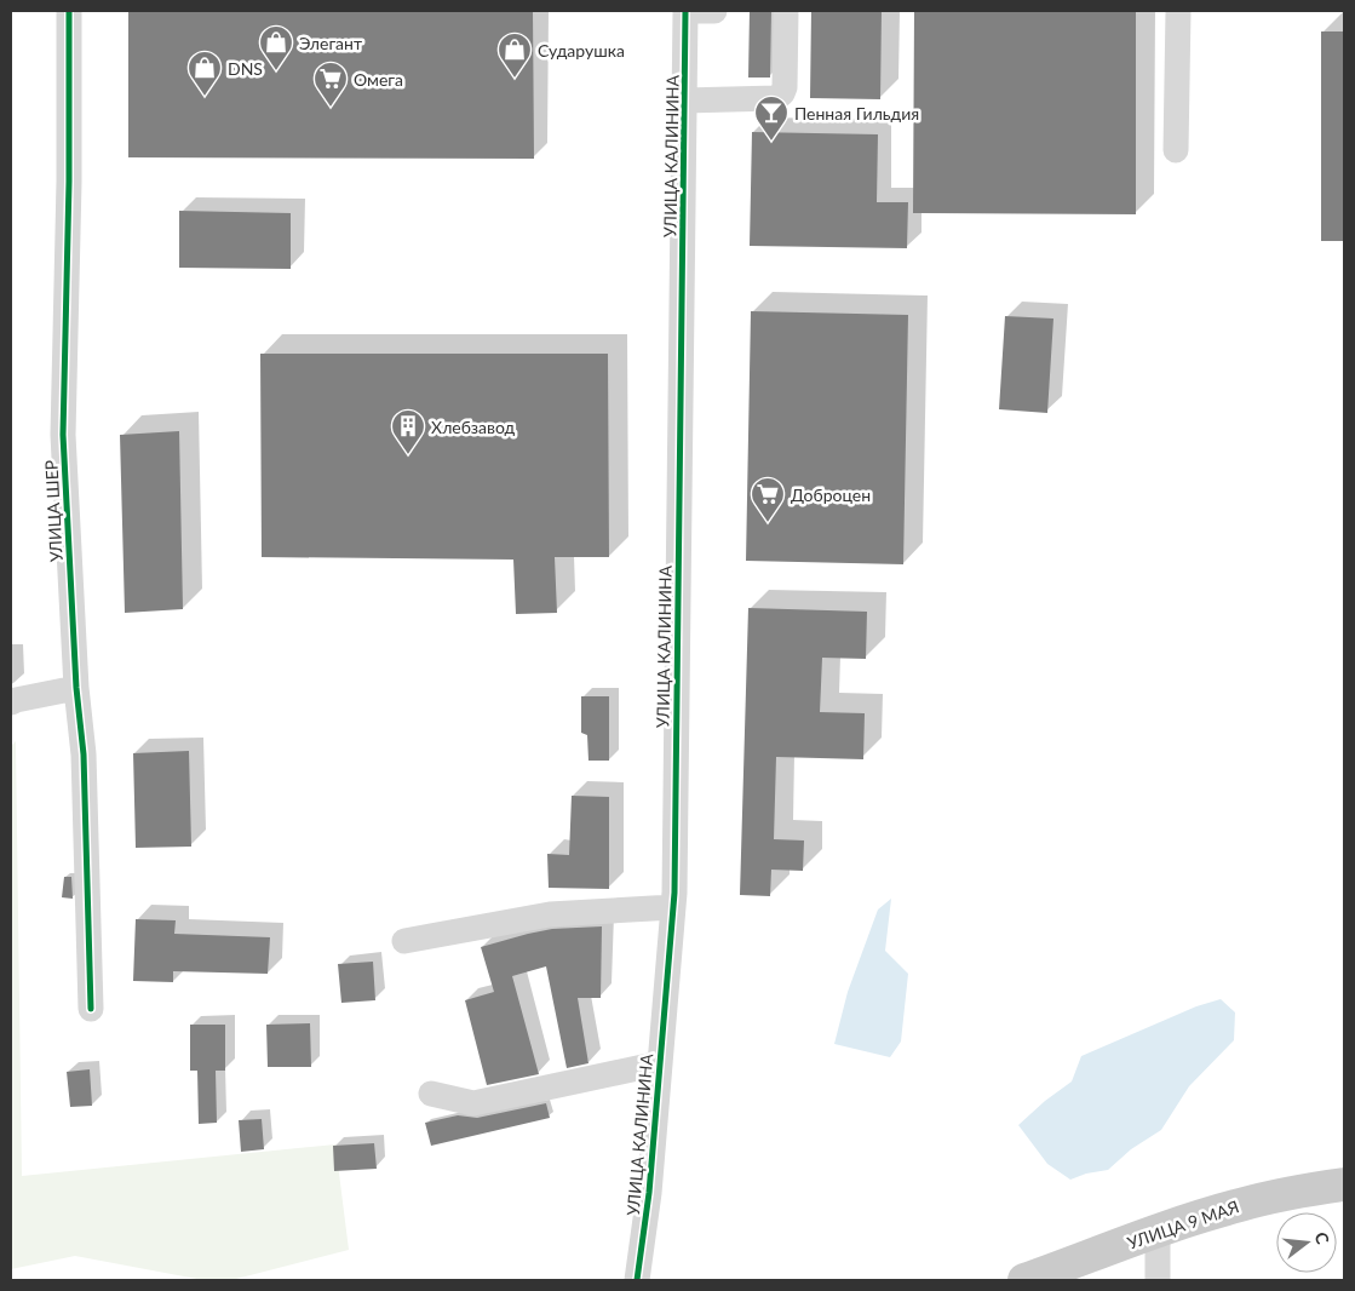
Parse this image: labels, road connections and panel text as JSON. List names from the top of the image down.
{
  "streets": {
    "main road": ["УЛИЦА 9 МАЯ"],
    "street": ["УЛИЦА КАЛИНИНА", "УЛИЦА ШЕР"]
  },
  "places": {
    "shop": ["Элегант", "Сударушка", "DNS"],
    "supermarket": ["Омега", "Доброцен"],
    "bar": ["Пенная Гильдия"],
    "building": ["Хлебзавод"]
  },
  "north": "right"
}
